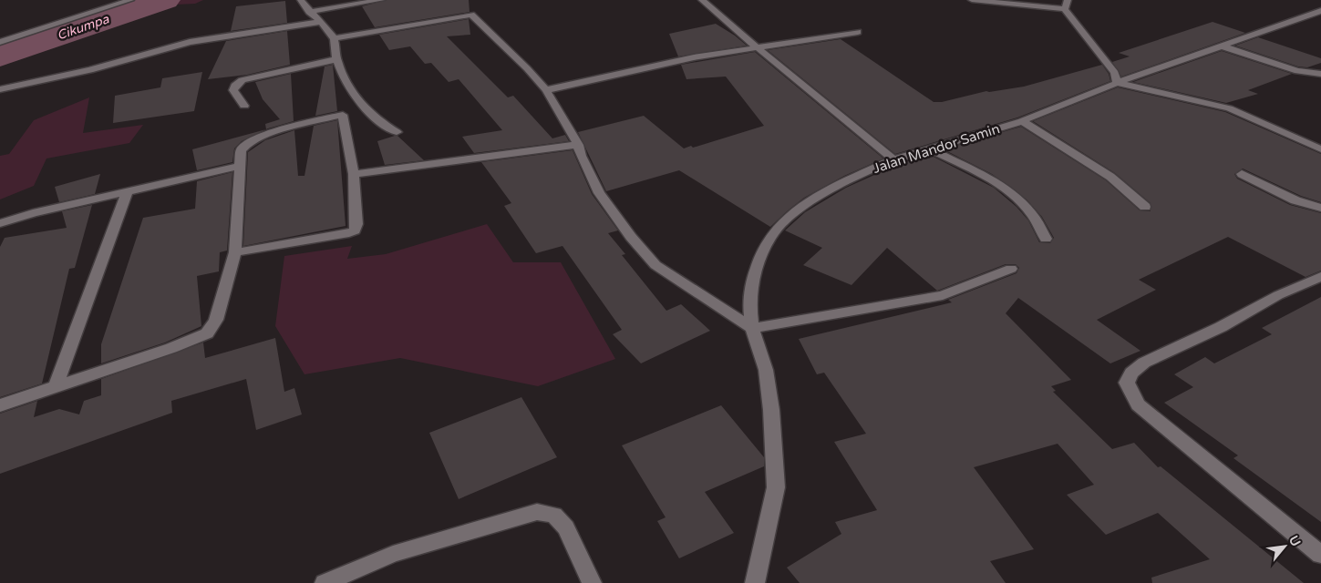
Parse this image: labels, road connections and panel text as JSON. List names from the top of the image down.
{
  "streets": {
    "street": ["Jalan Mandor Samin"]
  },
  "water": ["Cikumpa"],
  "north": "top right"
}
